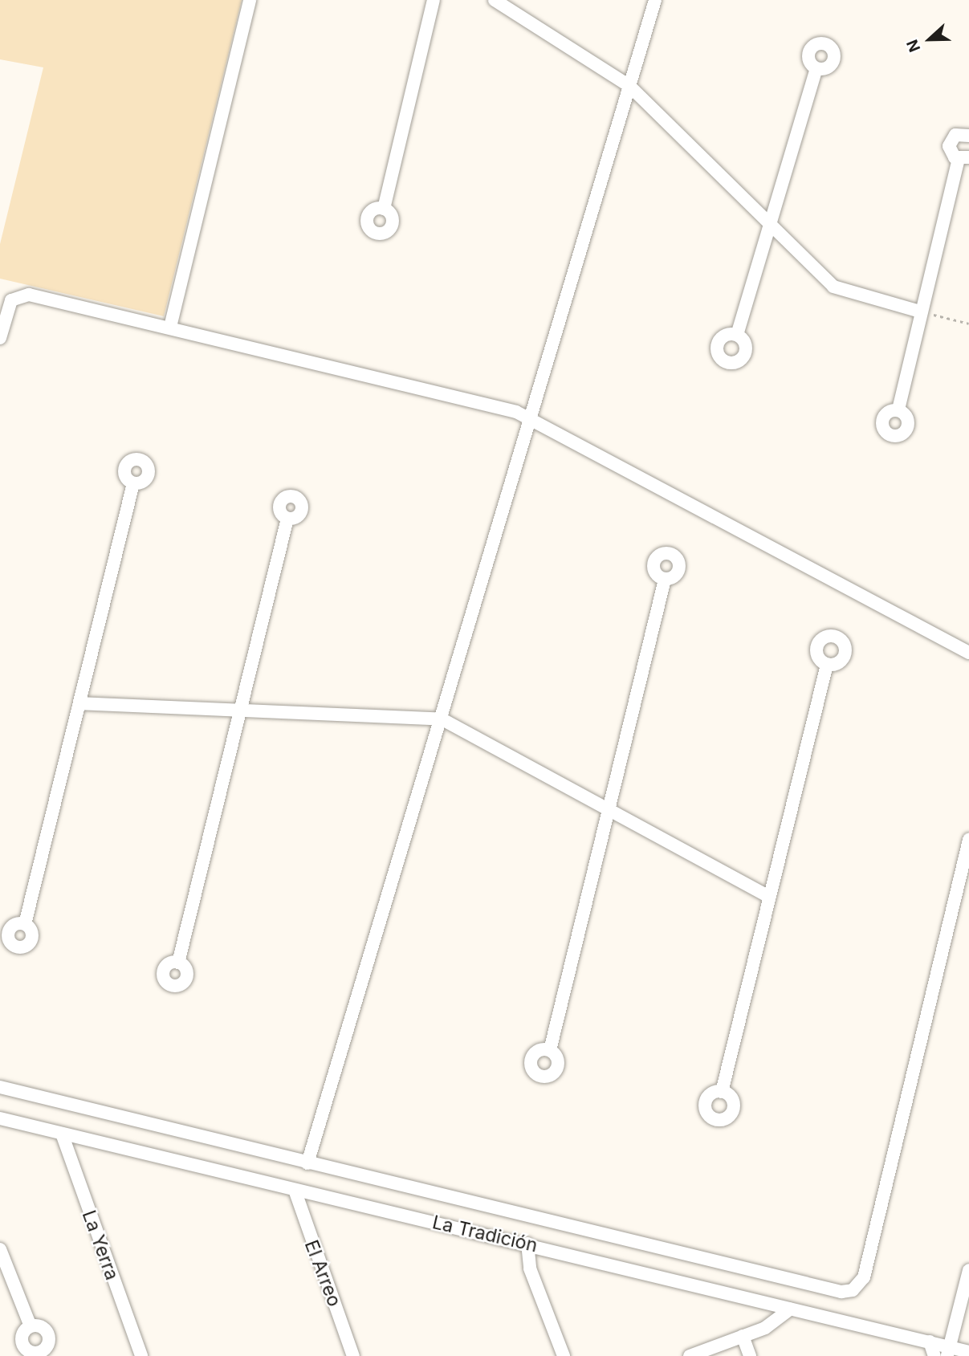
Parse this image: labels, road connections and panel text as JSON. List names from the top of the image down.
{
  "streets": {
    "street": ["La Tradición", "La Yerra", "El Arreo"]
  },
  "crossings": [
    ["La Tradición", "La Yerra"],
    ["La Tradición", "El Arreo"]
  ],
  "north": "left"
}
